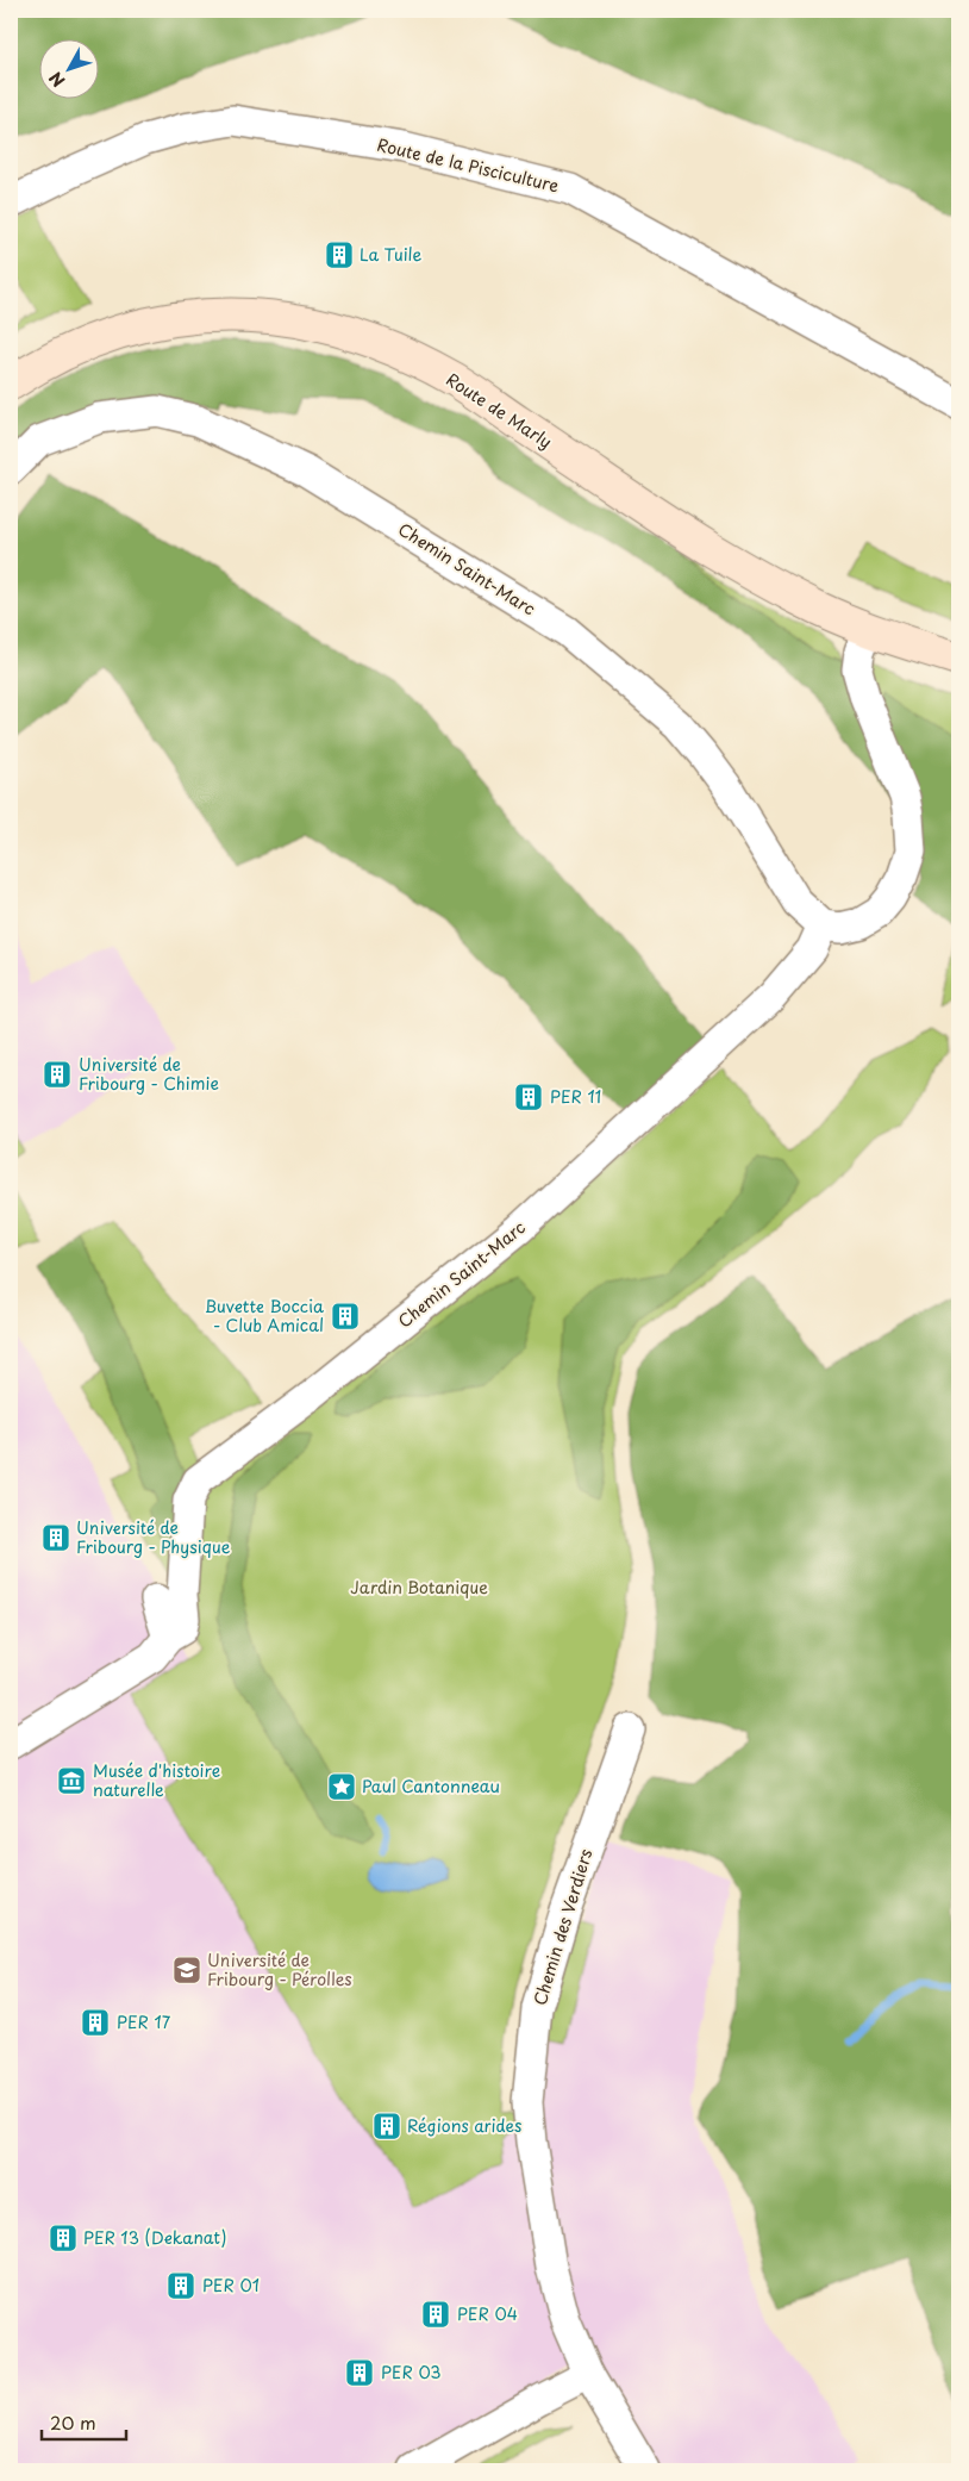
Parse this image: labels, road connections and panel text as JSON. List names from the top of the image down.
{
  "streets": {
    "main road": ["Route de Marly"],
    "street": ["Route de la Pisciculture", "Chemin Saint-Marc", "Chemin des Verdiers"]
  },
  "parks": ["Jardin Botanique"],
  "places": {
    "building": [
      "La Tuile",
      "Université de Fribourg - Chimie",
      "PER 11",
      "Buvette Boccia - Club Amical",
      "Université de Fribourg - Physique",
      "PER 17",
      "Régions arides",
      "PER 13 (Dekanat)",
      "PER 01",
      "PER 04",
      "PER 03"
    ],
    "museum": ["Musée d'histoire naturelle"],
    "place": ["Paul Cantonneau"],
    "school or university": ["Université de Fribourg - Pérolles"]
  },
  "scale_bar": "20 m",
  "north": "bottom left"
}
